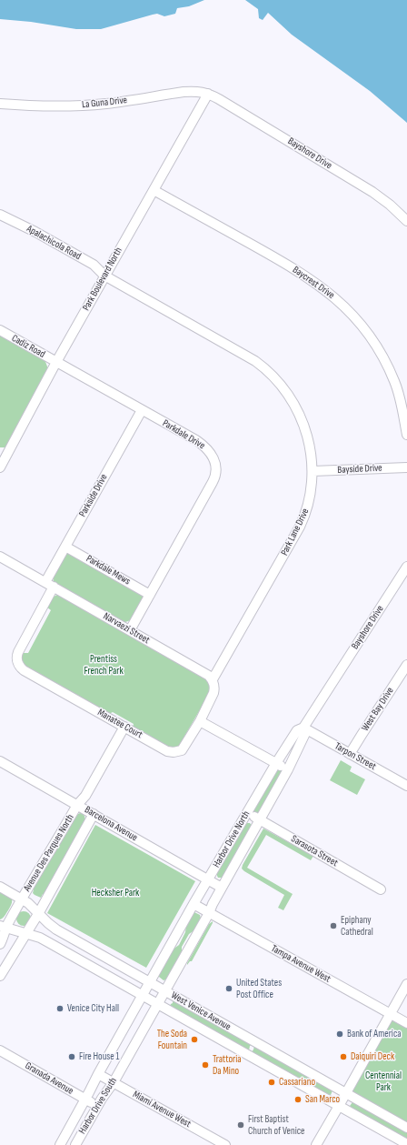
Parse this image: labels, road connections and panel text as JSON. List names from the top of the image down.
{
  "streets": {
    "street": [
      "La Guna Drive",
      "Bayshore Drive",
      "Apalachicola Road",
      "Park Boulevard North",
      "Baycrest Drive",
      "Cadiz Road",
      "Parkdale Drive",
      "Bayside Drive",
      "Parkside Drive",
      "Park Lane Drive",
      "Parkdale Mews",
      "Narvaezi Street",
      "West Bay Drive",
      "Manatee Court",
      "Tarpon Street",
      "Barcelona Avenue",
      "Harbor Drive North",
      "Sarasota Street",
      "Avenue Des Parques North",
      "Tampa Avenue West",
      "West Venice Avenue",
      "Granada Avenue",
      "Harbor Drive South",
      "Miami Avenue West"
    ]
  },
  "crossings": [
    ["La Guna Drive", "Bayshore Drive"],
    ["La Guna Drive", "Park Boulevard North"],
    ["Bayshore Drive", "Park Boulevard North"],
    ["Bayshore Drive", "Harbor Drive North"],
    ["Apalachicola Road", "Park Boulevard North"],
    ["Apalachicola Road", "Park Lane Drive"],
    ["Park Boulevard North", "Baycrest Drive"],
    ["Park Boulevard North", "Cadiz Road"],
    ["Park Boulevard North", "Parkdale Drive"],
    ["Park Boulevard North", "Park Lane Drive"],
    ["Cadiz Road", "Parkdale Drive"],
    ["Parkdale Drive", "Parkside Drive"],
    ["Parkdale Drive", "Parkdale Mews"],
    ["Parkdale Drive", "Narvaezi Street"],
    ["Bayside Drive", "Park Lane Drive"],
    ["Parkside Drive", "Parkdale Mews"],
    ["Parkside Drive", "Narvaezi Street"],
    ["Park Lane Drive", "Narvaezi Street"],
    ["Narvaezi Street", "Manatee Court"],
    ["West Bay Drive", "Tarpon Street"],
    ["Manatee Court", "Avenue Des Parques North"],
    ["Tarpon Street", "Harbor Drive North"],
    ["Barcelona Avenue", "Harbor Drive North"],
    ["Barcelona Avenue", "Avenue Des Parques North"],
    ["Harbor Drive North", "Sarasota Street"],
    ["Harbor Drive North", "Tampa Avenue West"],
    ["Harbor Drive North", "West Venice Avenue"],
    ["Harbor Drive North", "Harbor Drive South"],
    ["Avenue Des Parques North", "West Venice Avenue"],
    ["West Venice Avenue", "Harbor Drive South"],
    ["Granada Avenue", "Harbor Drive South"],
    ["Harbor Drive South", "Miami Avenue West"]
  ],
  "parks": ["Prentiss French Park", "Hecksher Park", "Centennial Park"],
  "places": [
    "Epiphany Cathedral",
    "United States Post Office",
    "Venice City Hall",
    "Bank of America",
    "The Soda Fountain",
    "Fire House 1",
    "Daiquiri Deck",
    "Trattoria Da Mino",
    "Cassariano",
    "San Marco",
    "First Baptist Church of Venice"
  ]
}
